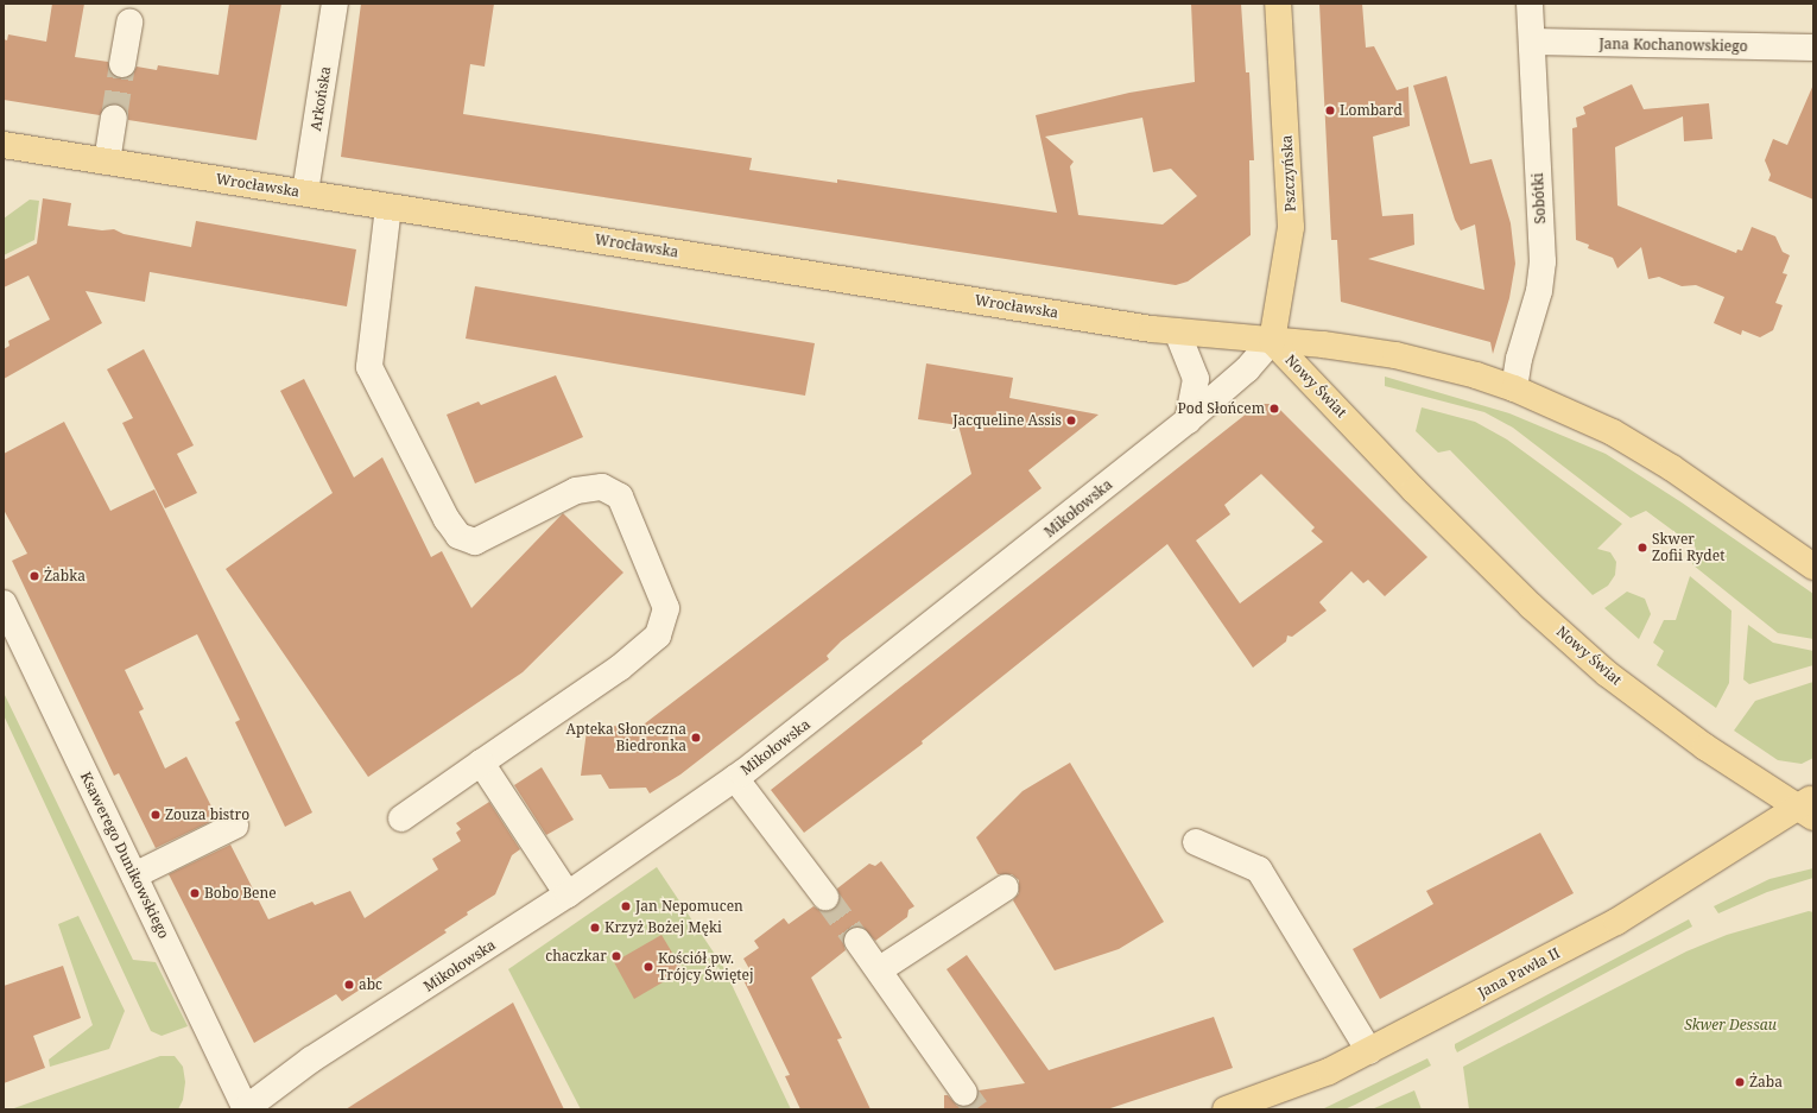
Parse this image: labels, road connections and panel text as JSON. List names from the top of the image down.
{
  "streets": {
    "main road": [
      "Pszczyńska",
      "Wrocławska",
      "Nowy Świat",
      "Jana Pawła II"
    ],
    "street": [
      "Jana Kochanowskiego",
      "Arkońska",
      "Sobótki",
      "Mikołowska",
      "Ksawerego Dunikowskiego"
    ]
  },
  "crossings": [
    ["Jana Kochanowskiego", "Sobótki"],
    ["Arkońska", "Wrocławska"],
    ["Pszczyńska", "Wrocławska"],
    ["Pszczyńska", "Nowy Świat"],
    ["Pszczyńska", "Mikołowska"],
    ["Wrocławska", "Nowy Świat"],
    ["Wrocławska", "Mikołowska"],
    ["Sobótki", "Nowy Świat"],
    ["Nowy Świat", "Mikołowska"],
    ["Nowy Świat", "Jana Pawła II"],
    ["Mikołowska", "Ksawerego Dunikowskiego"]
  ],
  "parks": ["Skwer Dessau"],
  "places": [
    "Lombard",
    "Pod Słońcem",
    "Jacqueline Assis",
    "Skwer Zofii Rydet",
    "Żabka",
    "Apteka Słoneczna Biedronka",
    "Zouza bistro",
    "Bobo Bene",
    "Jan Nepomucen",
    "Krzyż Bożej Męki",
    "chaczkar",
    "Kościół pw. Trójcy Świętej",
    "abc",
    "Żaba"
  ]
}
